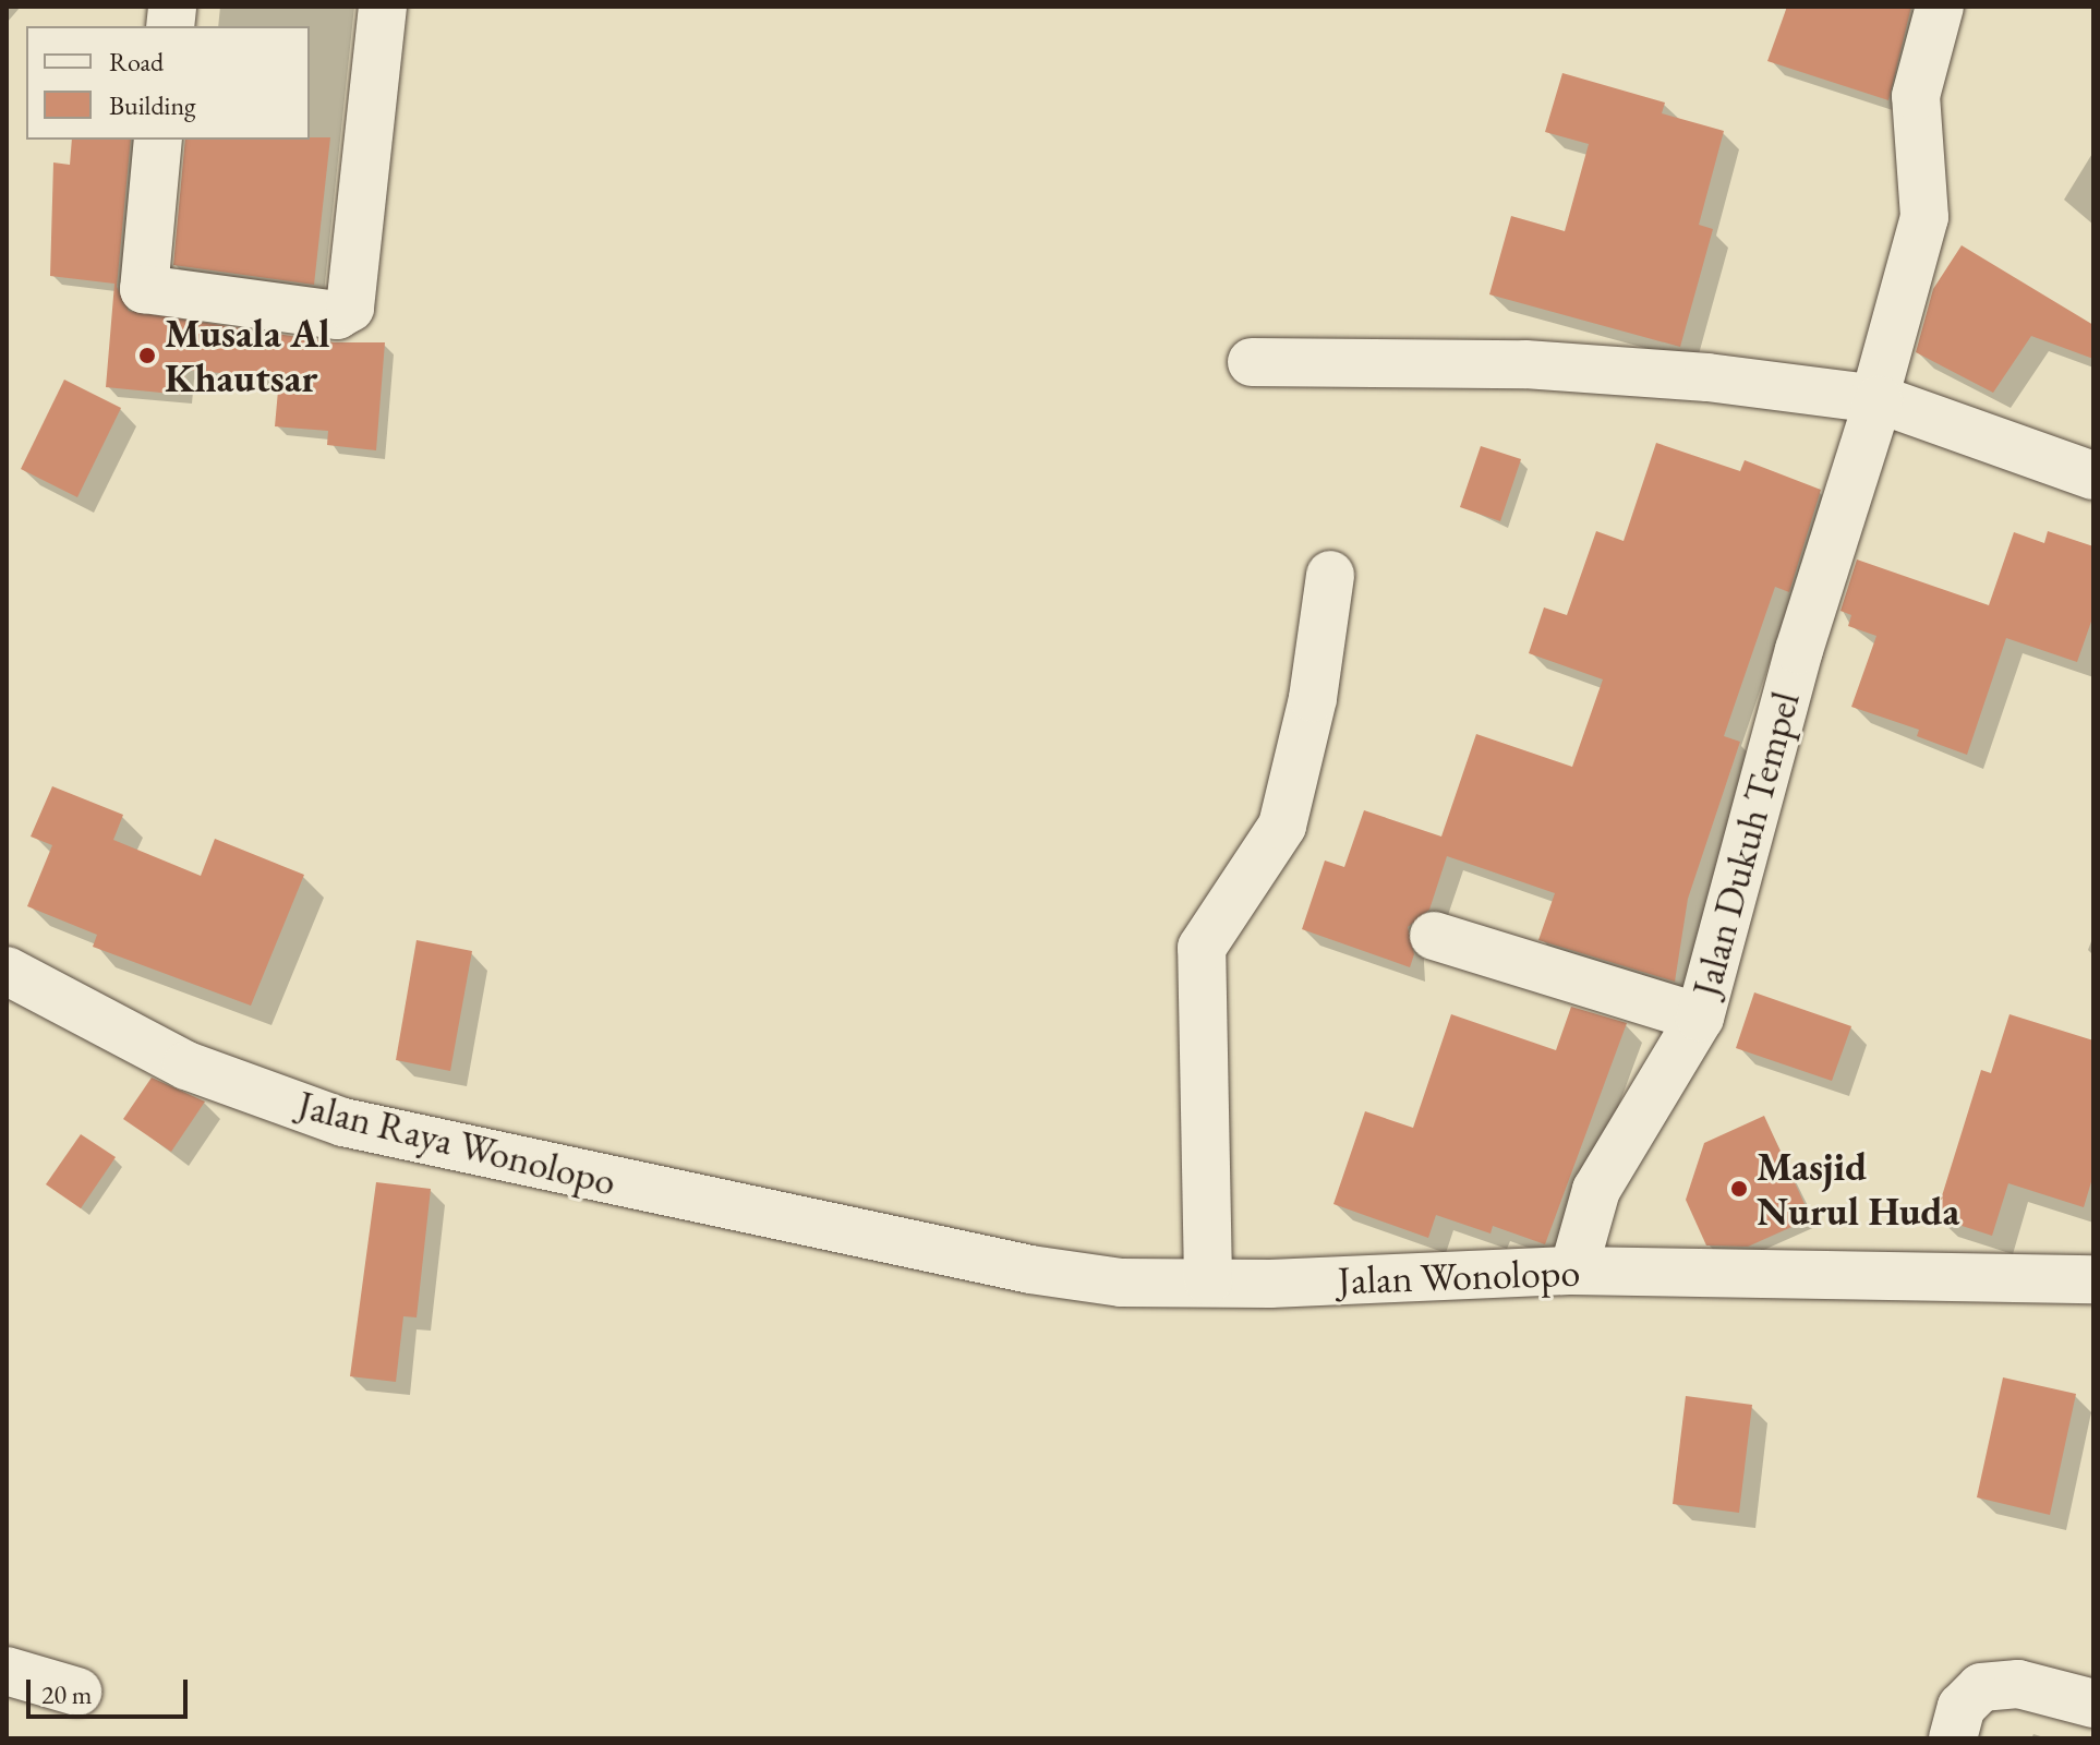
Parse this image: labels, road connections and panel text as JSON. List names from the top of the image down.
{
  "streets": {
    "street": ["Jalan Dukuh Tempel", "Jalan Raya Wonolopo", "Jalan Wonolopo"]
  },
  "crossings": [
    ["Jalan Dukuh Tempel", "Jalan Wonolopo"],
    ["Jalan Raya Wonolopo", "Jalan Wonolopo"]
  ],
  "places": ["Musala Al Khautsar", "Masjid Nurul Huda"],
  "legend": ["Road", "Building"],
  "scale_bar": "20 m"
}
